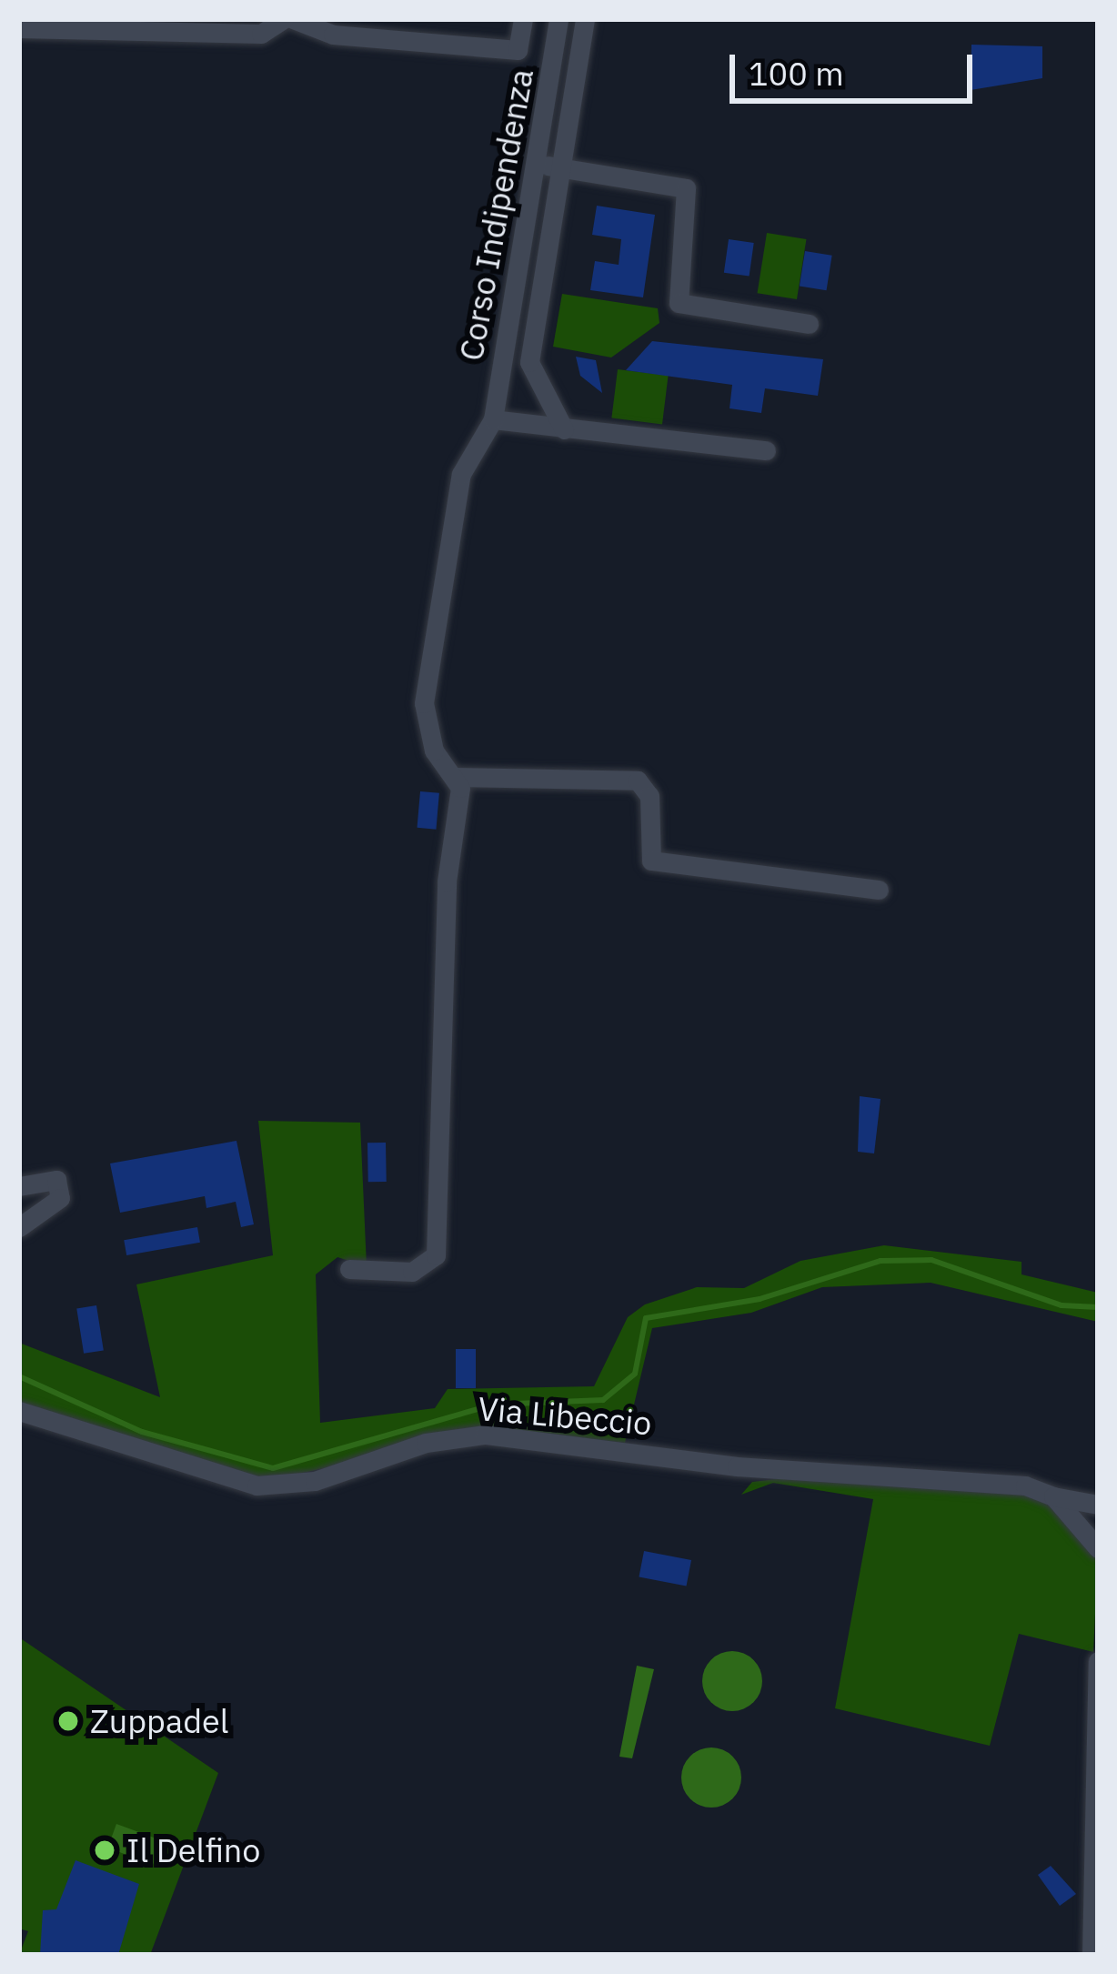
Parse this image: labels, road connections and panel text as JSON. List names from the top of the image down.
{
  "streets": {
    "street": ["Corso Indipendenza", "Via Libeccio"]
  },
  "places": ["Zuppadel", "Il Delfino"],
  "scale_bar": "100 m"
}
